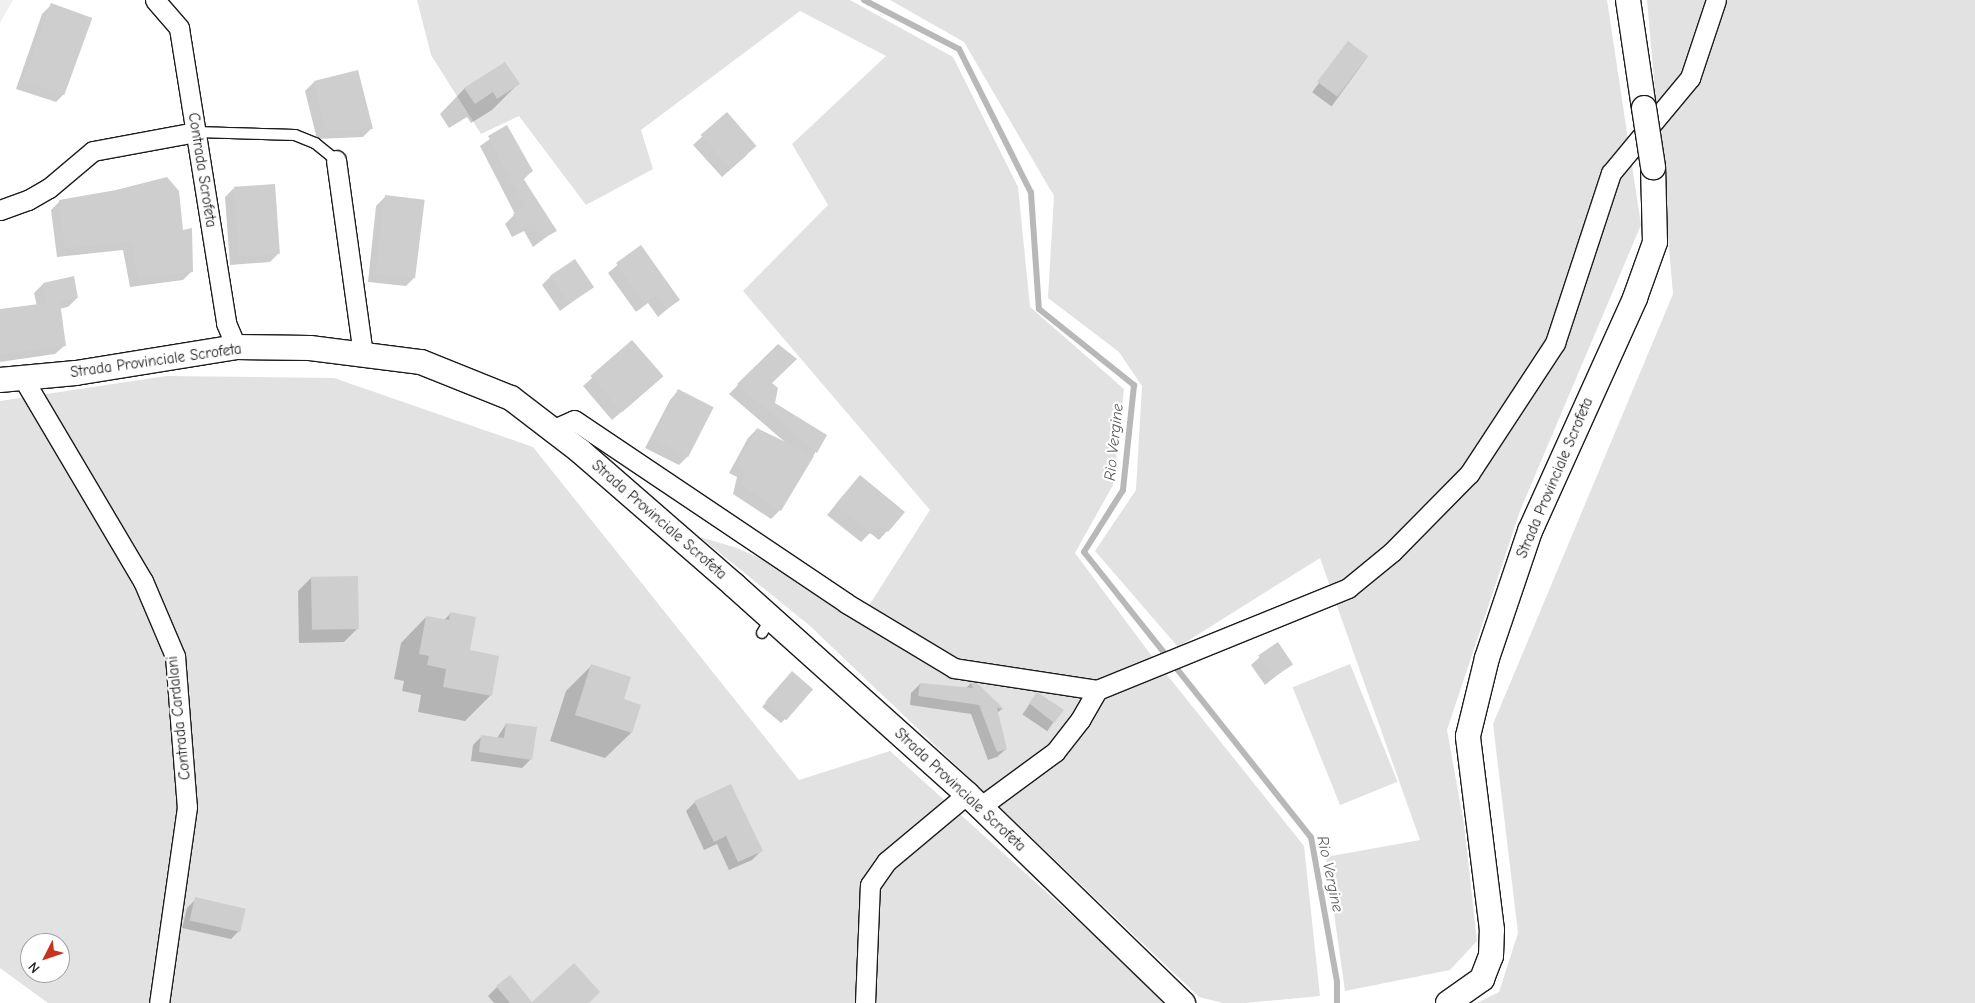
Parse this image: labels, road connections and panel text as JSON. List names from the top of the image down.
{
  "streets": {
    "street": ["Contrada Scrofeta", "Strada Provinciale Scrofeta", "Contrada Cardalani"]
  },
  "crossings": [
    ["Contrada Scrofeta", "Strada Provinciale Scrofeta"],
    ["Strada Provinciale Scrofeta", "Contrada Cardalani"]
  ],
  "water": ["Rio Vergine"],
  "north": "bottom left"
}
